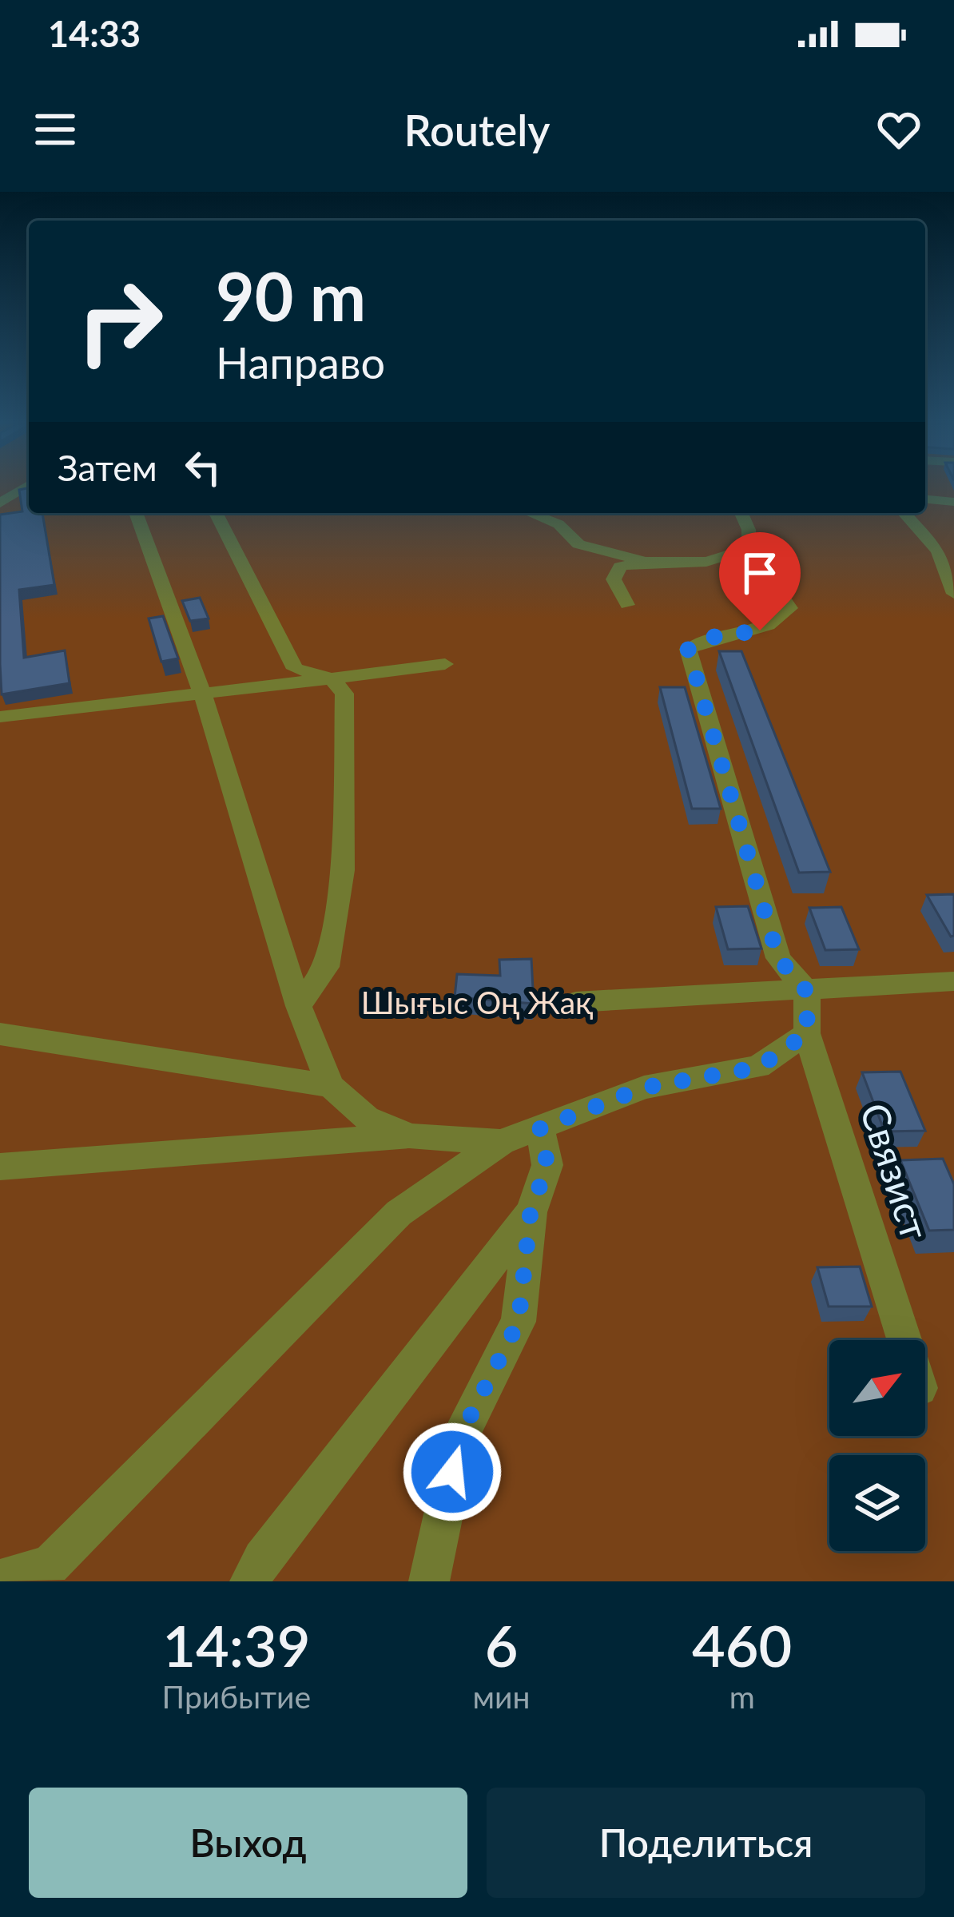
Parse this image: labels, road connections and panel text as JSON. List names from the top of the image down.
{
  "streets": {
    "street": ["Связист"]
  },
  "parks": ["Шығыс Оң Жақ"],
  "north": "top right",
  "page": {
    "status": "14:33",
    "header": "Routely",
    "turn": ["90 m", "Направо"],
    "then": "Затем",
    "eta": [
      "14:39",
      "Прибытие",
      "6",
      "мин",
      "460",
      "m"
    ],
    "buttons": ["Выход", "Поделиться"]
  }
}
